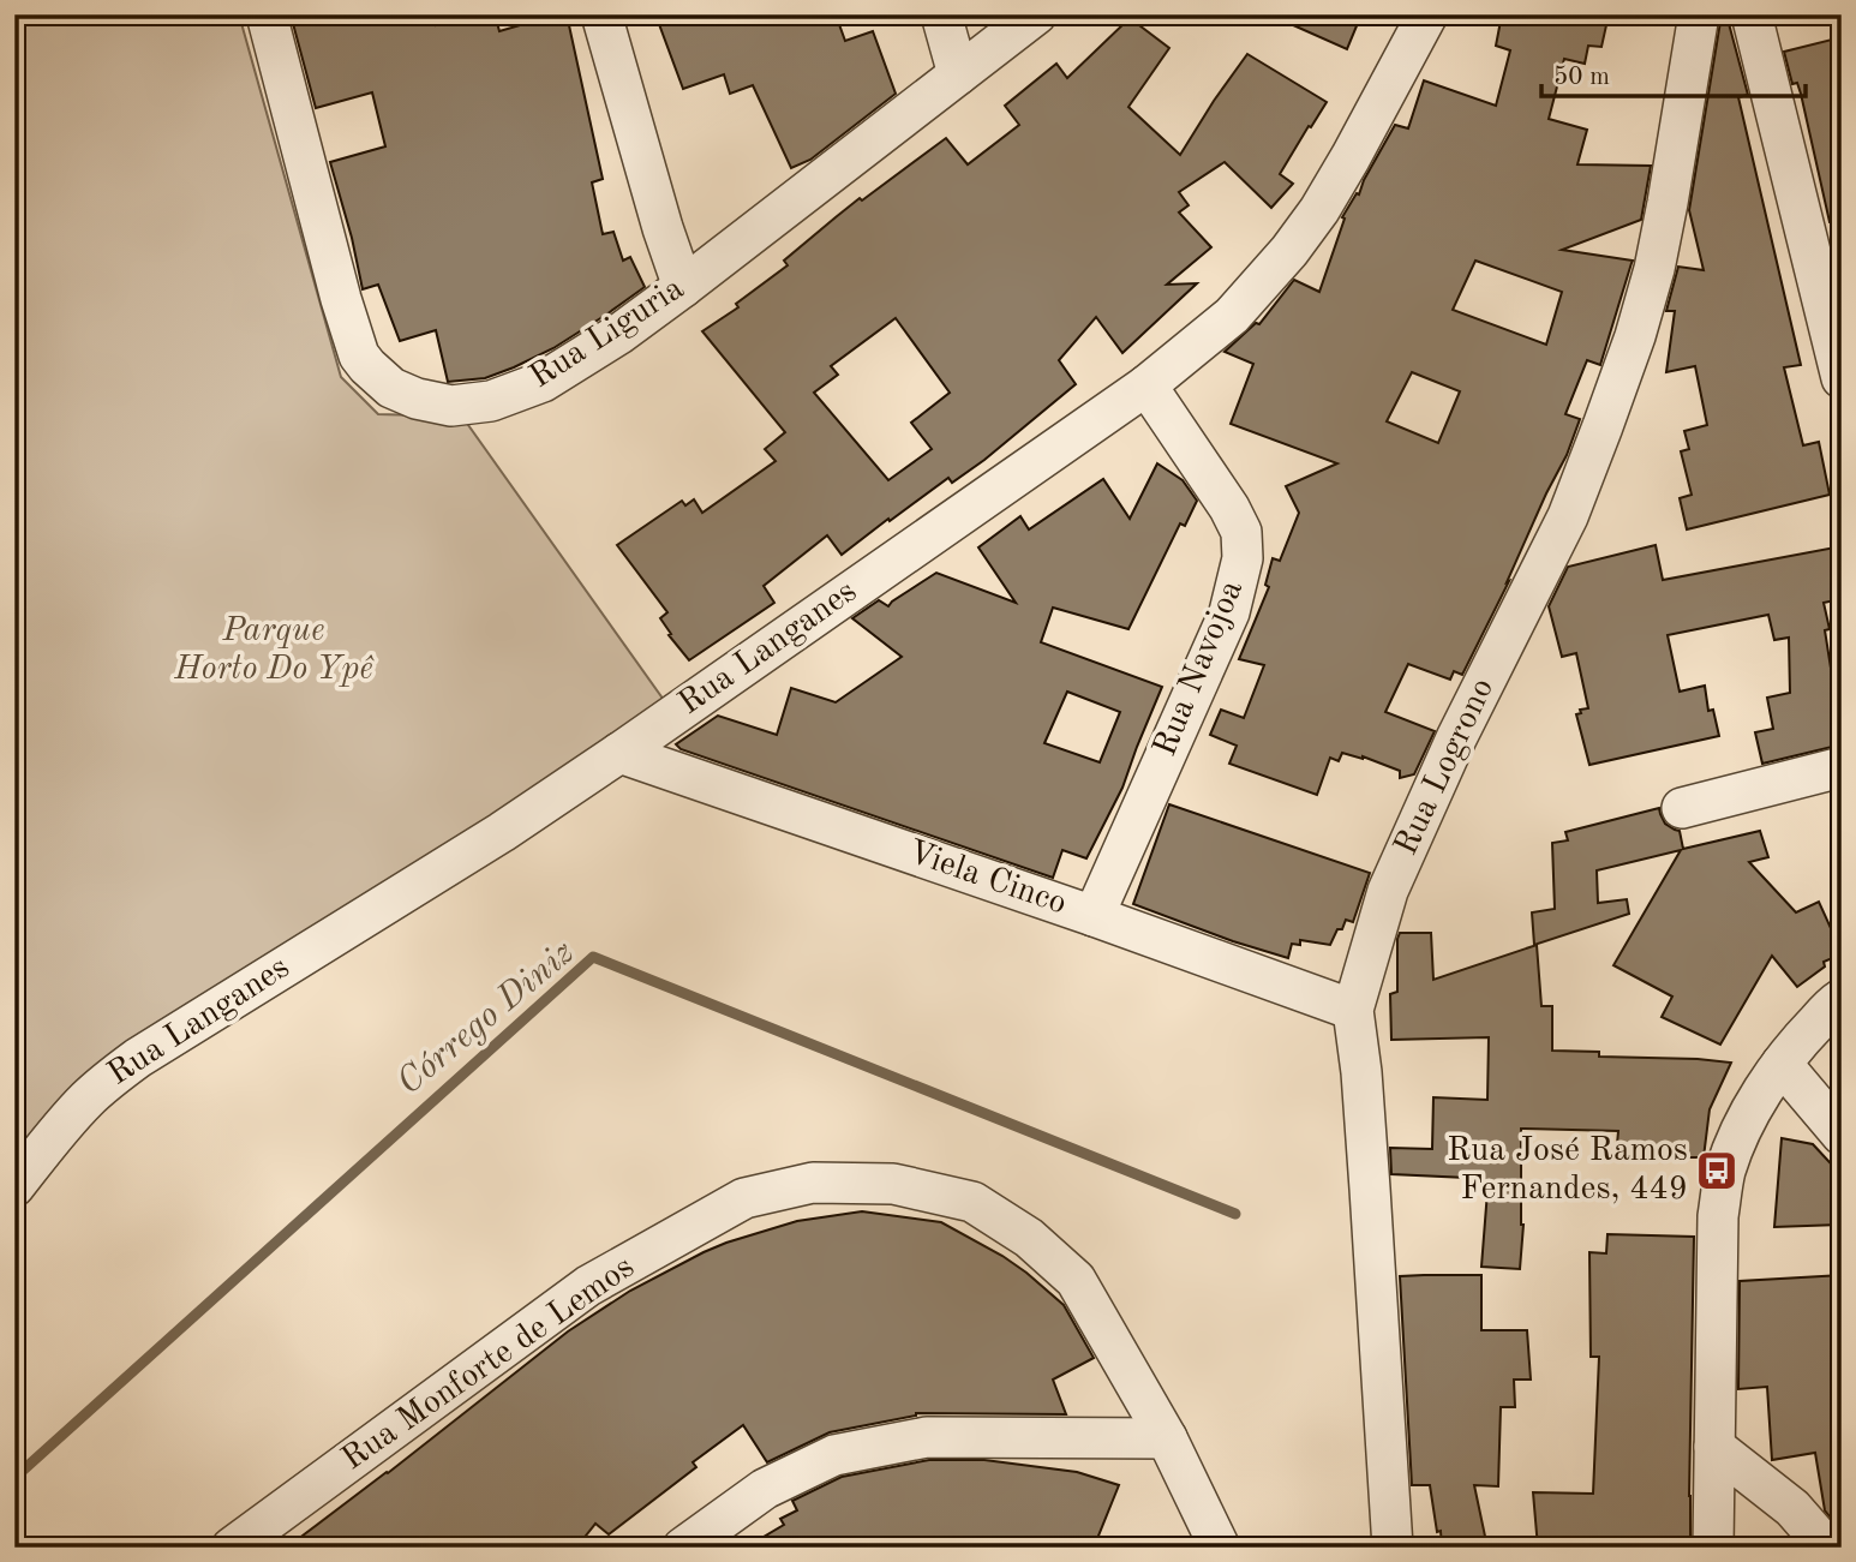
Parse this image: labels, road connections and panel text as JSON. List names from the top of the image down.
{
  "streets": {
    "street": [
      "Rua Liguria",
      "Rua Langanes",
      "Rua Navojoa",
      "Rua Logrono",
      "Viela Cinco",
      "Rua Monforte de Lemos"
    ]
  },
  "crossings": [
    ["Rua Langanes", "Rua Navojoa"],
    ["Rua Langanes", "Viela Cinco"],
    ["Rua Navojoa", "Viela Cinco"],
    ["Rua Logrono", "Viela Cinco"]
  ],
  "water": ["Córrego Diniz"],
  "parks": ["Parque Horto Do Ypê"],
  "places": {
    "bus stop": ["Rua José Ramos Fernandes, 449"]
  },
  "scale_bar": "50 m"
}
